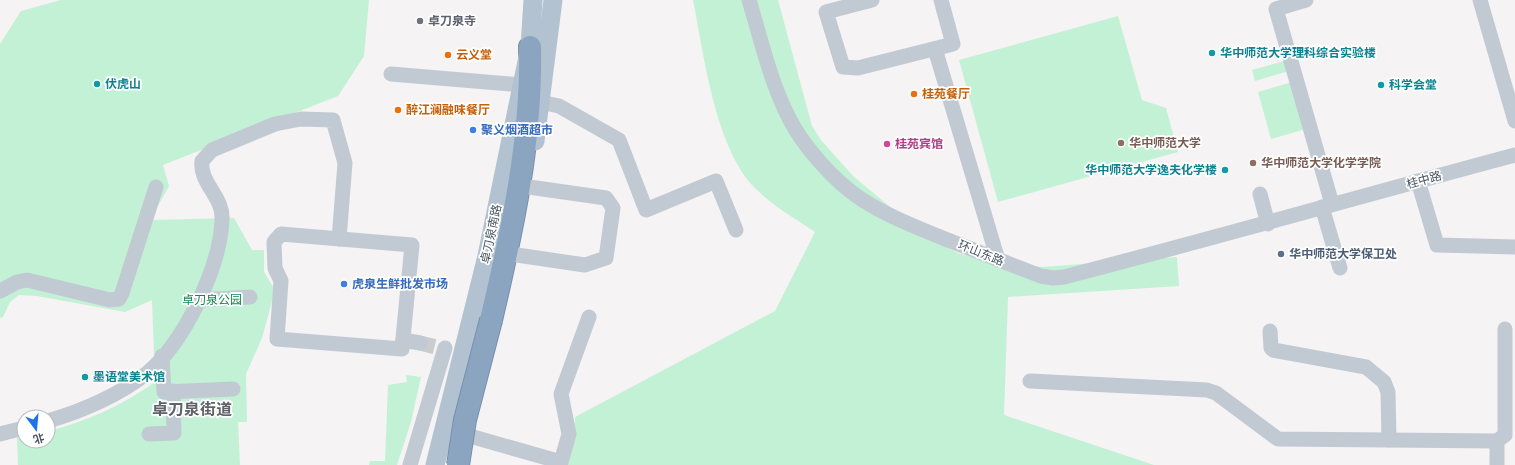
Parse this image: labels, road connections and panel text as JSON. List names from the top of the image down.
{
  "streets": {
    "main road": ["卓刀泉南路"],
    "street": ["桂中路", "环山东路"]
  },
  "crossings": [
    ["桂中路", "环山东路"]
  ],
  "districts": ["卓刀泉街道"],
  "parks": ["卓刀泉公园"],
  "places": [
    "卓刀泉寺",
    "华中师范大学理科综合实验楼",
    "云义堂",
    "伏虎山",
    "科学会堂",
    "桂苑餐厅",
    "醉江澜融味餐厅",
    "聚义烟酒超市",
    "华中师范大学",
    "桂苑宾馆",
    "华中师范大学化学学院",
    "华中师范大学逸夫化学楼",
    "华中师范大学保卫处",
    "虎泉生鲜批发市场",
    "墨语堂美术馆"
  ],
  "north": "bottom"
}
